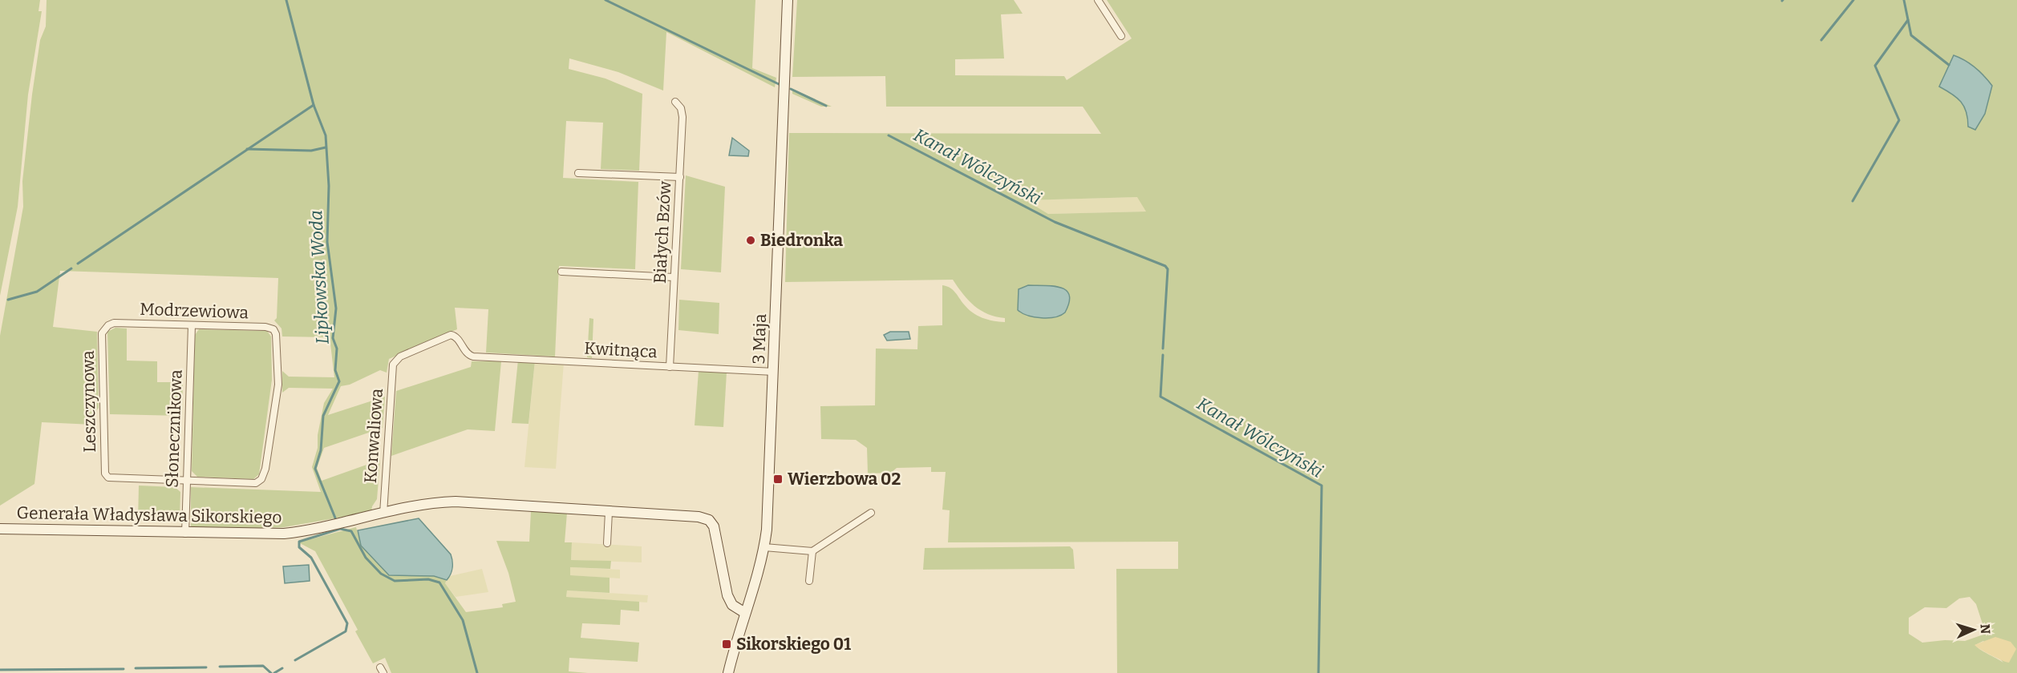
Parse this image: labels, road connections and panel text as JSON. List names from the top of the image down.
{
  "streets": {
    "main road": ["3 Maja", "Generała Władysława Sikorskiego"],
    "street": [
      "Białych Bzów",
      "Modrzewiowa",
      "Kwitnąca",
      "Leszczynowa",
      "Słonecznikowa",
      "Konwaliowa"
    ]
  },
  "crossings": [
    ["Białych Bzów", "Kwitnąca"],
    ["Modrzewiowa", "Leszczynowa"],
    ["Modrzewiowa", "Słonecznikowa"],
    ["3 Maja", "Kwitnąca"],
    ["3 Maja", "Generała Władysława Sikorskiego"],
    ["Kwitnąca", "Konwaliowa"],
    ["Leszczynowa", "Słonecznikowa"],
    ["Słonecznikowa", "Generała Władysława Sikorskiego"],
    ["Konwaliowa", "Generała Władysława Sikorskiego"]
  ],
  "water": ["Kanał Wólczyński", "Lipkowska Woda"],
  "places": {
    "other": ["Biedronka"],
    "transit": ["Wierzbowa 02", "Sikorskiego 01"]
  },
  "north": "right"
}
